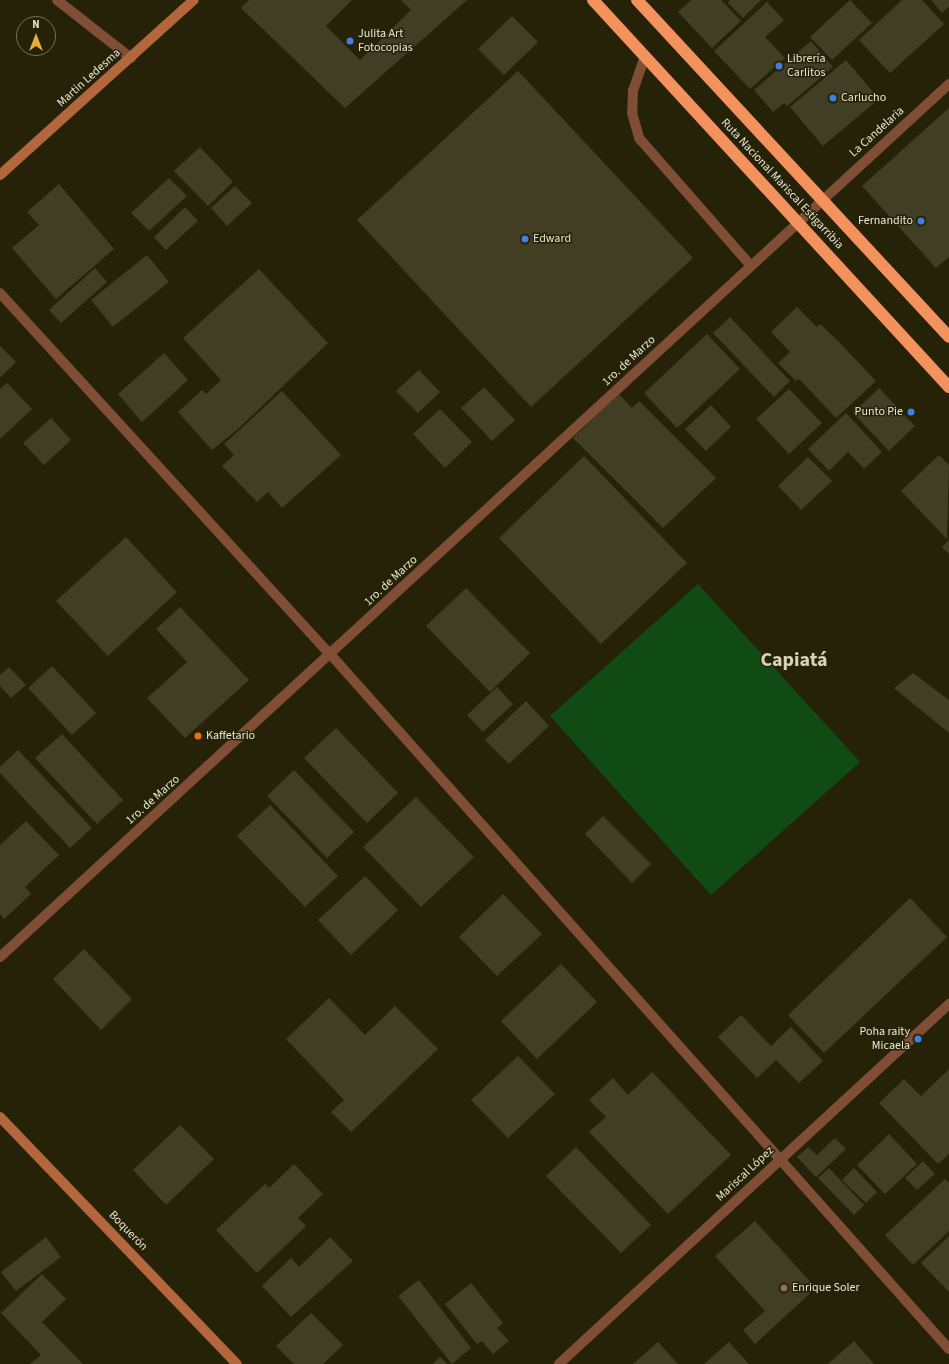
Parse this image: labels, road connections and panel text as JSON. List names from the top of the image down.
{
  "streets": {
    "highway": ["Ruta Nacional Mariscal Estigarribia"],
    "street": [
      "Martin Ledesma",
      "La Candelaria",
      "1ro. de Marzo",
      "Mariscal López",
      "Boquerón"
    ]
  },
  "crossings": [
    ["La Candelaria", "Ruta Nacional Mariscal Estigarribia"],
    ["La Candelaria", "1ro. de Marzo"],
    ["Ruta Nacional Mariscal Estigarribia", "1ro. de Marzo"]
  ],
  "districts": ["Capiatá"],
  "places": [
    "Julita Art Fotocopias",
    "Librería Carlitos",
    "Carlucho",
    "Fernandito",
    "Edward",
    "Punto Pie",
    "Kaffetario",
    "Poha raity Micaela",
    "Enrique Soler"
  ],
  "north": "top"
}
